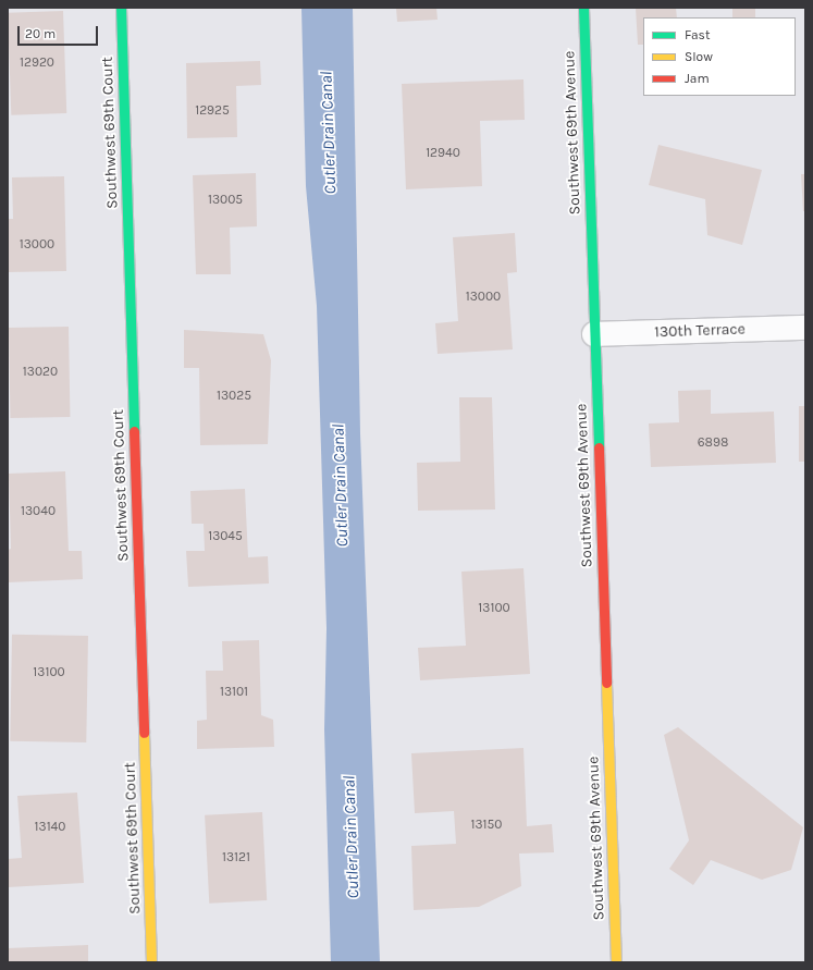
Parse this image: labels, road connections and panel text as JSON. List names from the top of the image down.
{
  "streets": {
    "street": ["Southwest 69th Court", "Southwest 69th Avenue", "130th Terrace"]
  },
  "crossings": [
    ["Southwest 69th Avenue", "130th Terrace"]
  ],
  "water": ["Cutler Drain Canal"],
  "house_numbers": [
    "12920",
    "12925",
    "12940",
    "13005",
    "13000",
    "13000",
    "13020",
    "13025",
    "6898",
    "13040",
    "13045",
    "13100",
    "13100",
    "13101",
    "13150",
    "13140",
    "13121"
  ],
  "legend": ["Fast", "Slow", "Jam"],
  "scale_bar": "20 m"
}
